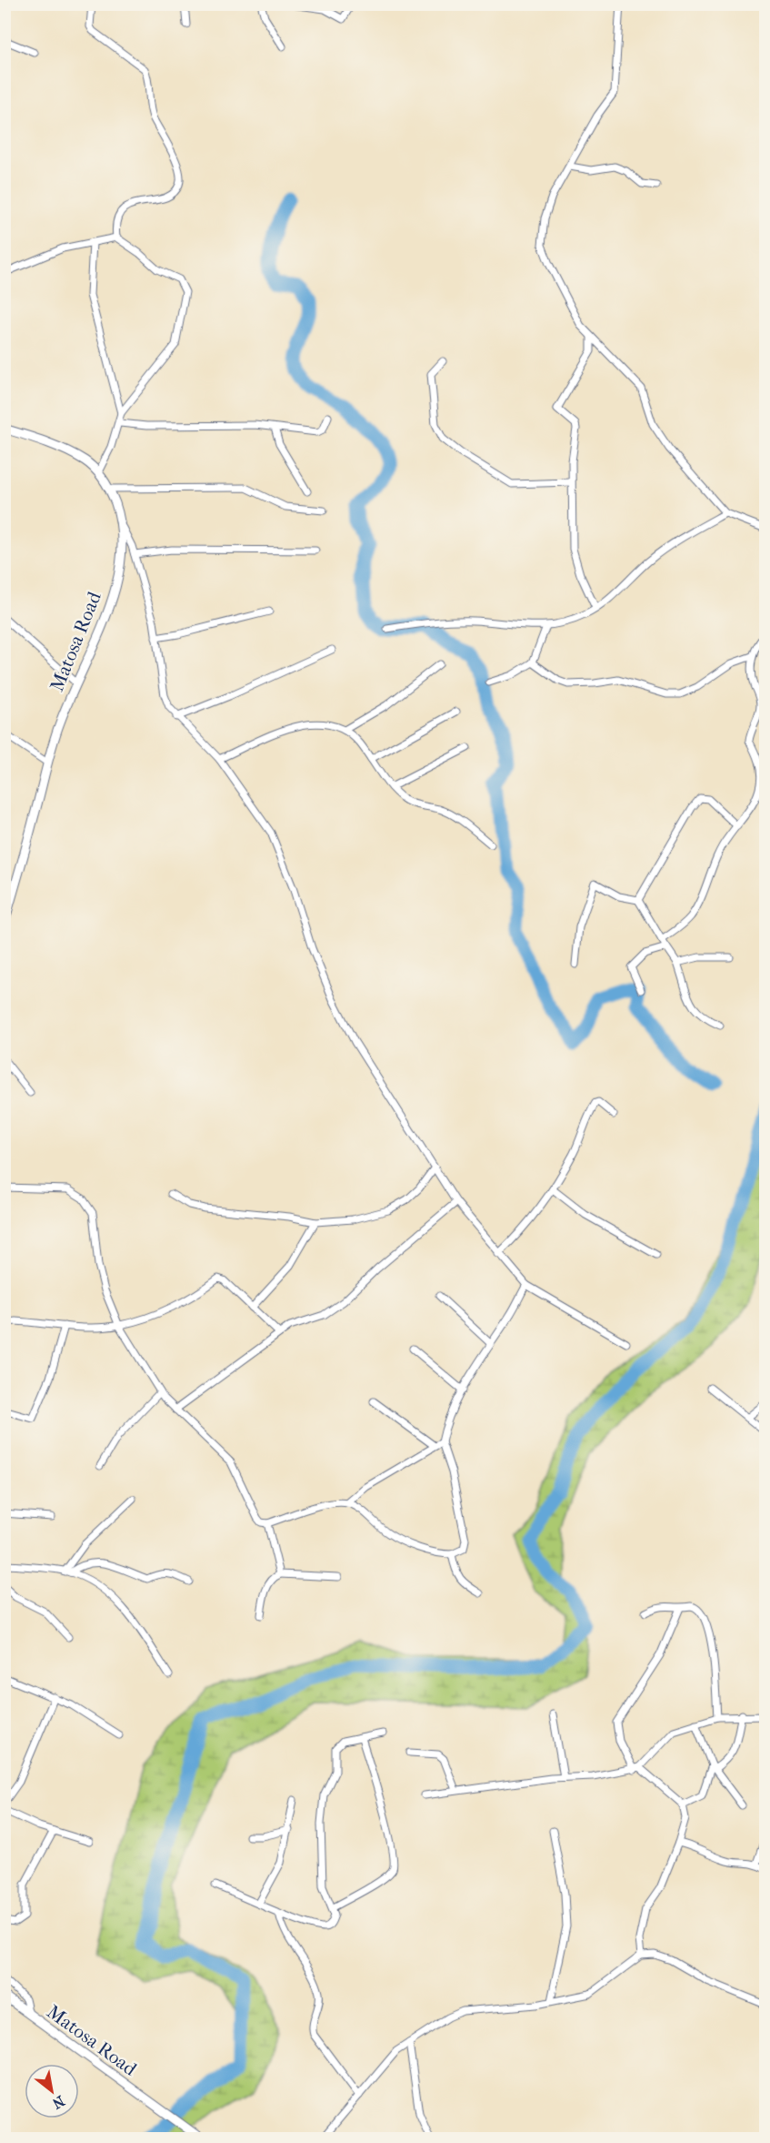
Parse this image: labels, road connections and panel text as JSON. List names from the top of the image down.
{
  "streets": {
    "street": ["Matosa Road"]
  },
  "north": "bottom right"
}
